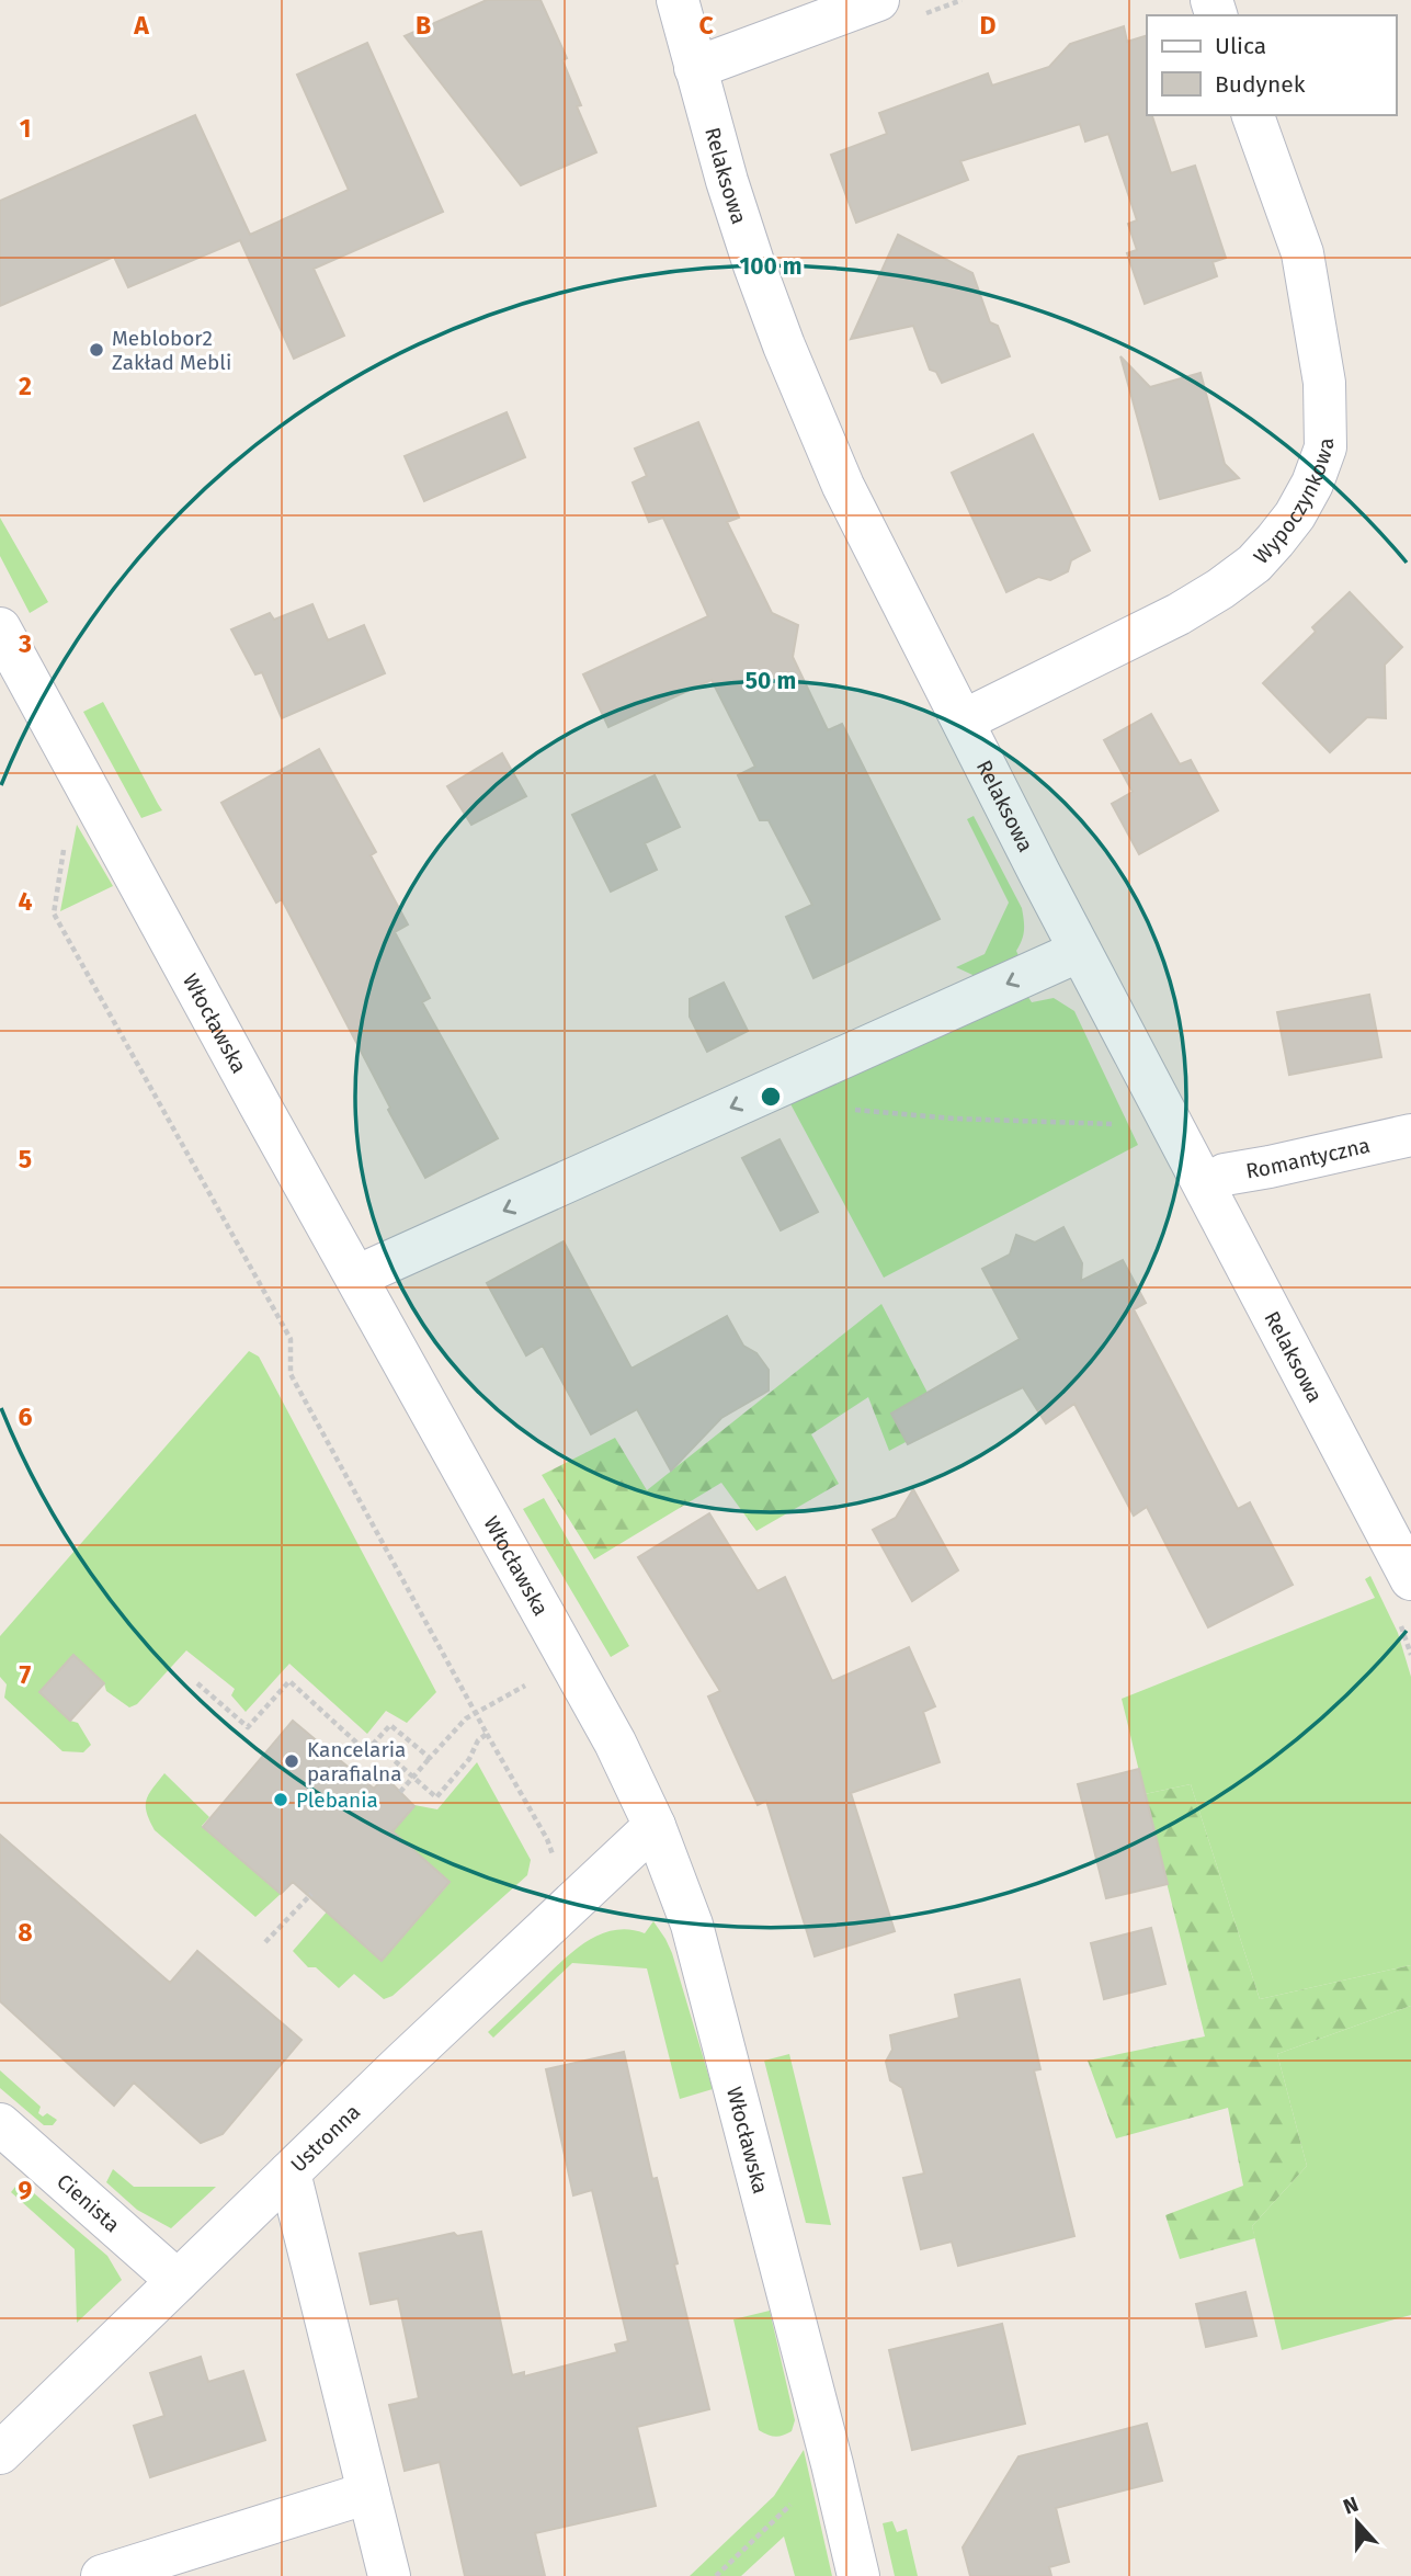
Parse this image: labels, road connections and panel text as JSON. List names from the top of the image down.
{
  "streets": {
    "street": [
      "Relaksowa",
      "Wypoczynkowa",
      "Włocławska",
      "Romantyczna",
      "Ustronna",
      "Cienista"
    ]
  },
  "crossings": [
    ["Relaksowa", "Wypoczynkowa"],
    ["Relaksowa", "Romantyczna"],
    ["Włocławska", "Ustronna"],
    ["Ustronna", "Cienista"]
  ],
  "places": ["Meblobor2 Zakład Mebli", "Kancelaria parafialna", "Plebania"],
  "legend": ["Ulica", "Budynek"],
  "north": "top",
  "grid": {
    "columns": [
      "A",
      "B",
      "C",
      "D"
    ],
    "rows": [
      "1",
      "2",
      "3",
      "4",
      "5",
      "6",
      "7",
      "8",
      "9"
    ]
  },
  "rings": ["100 m", "50 m"]
}
